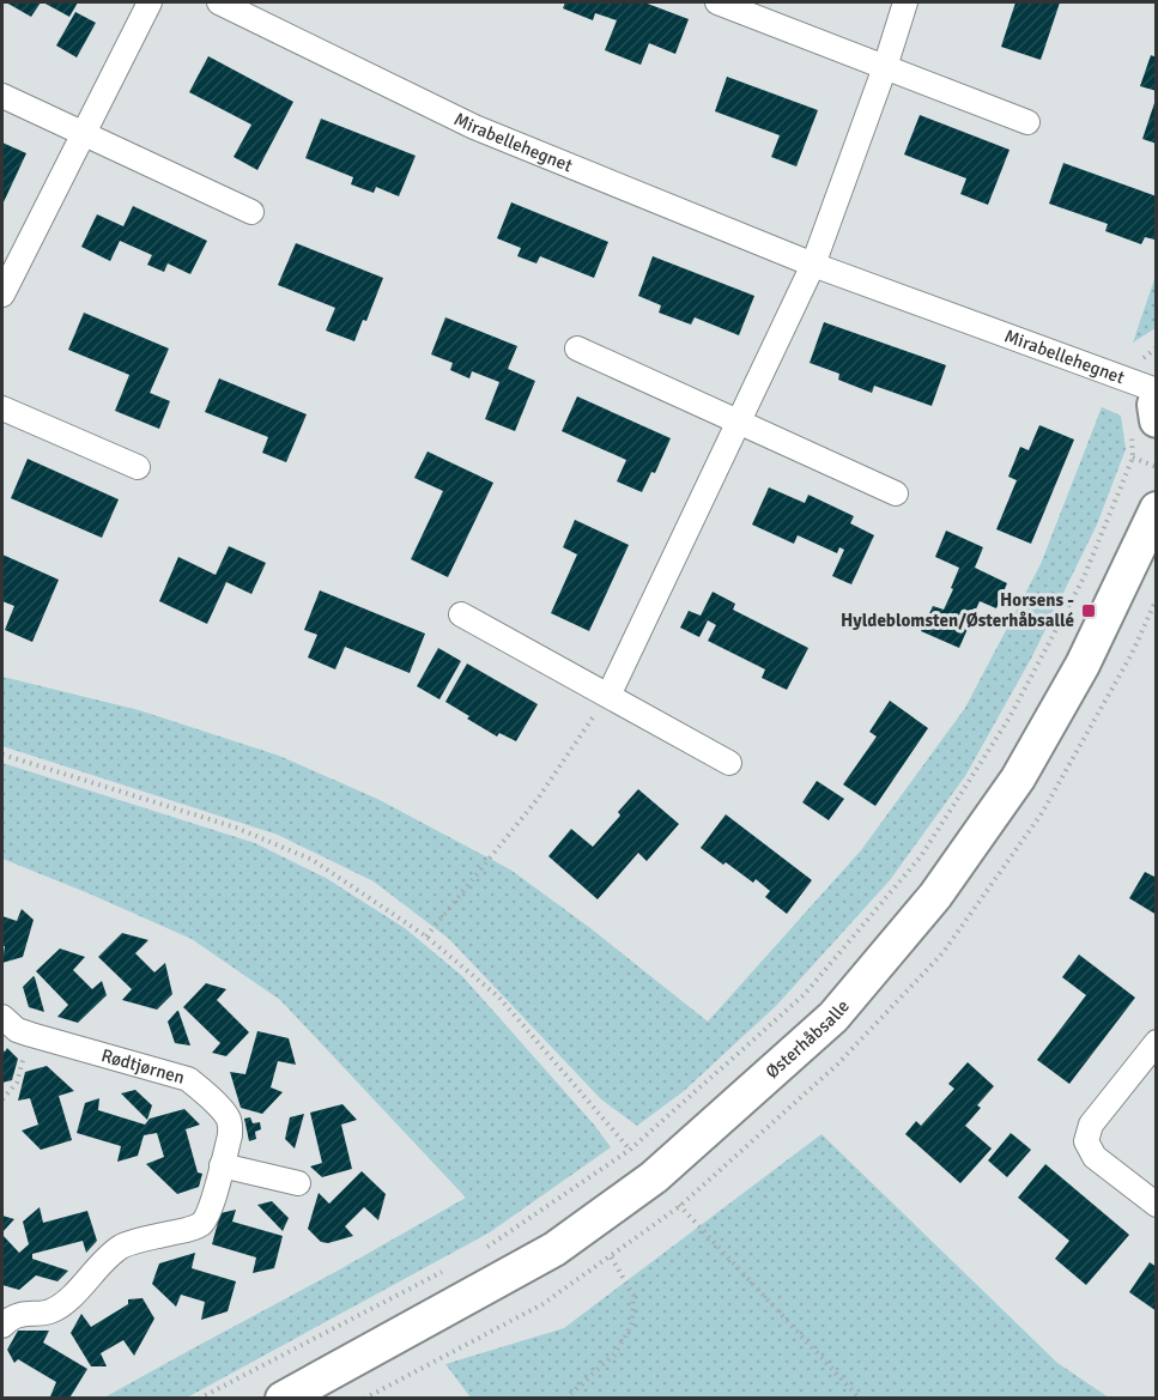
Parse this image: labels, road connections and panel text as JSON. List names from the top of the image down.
{
  "streets": {
    "street": ["Mirabellehegnet", "Østerhåbsalle", "Rødtjørnen"]
  },
  "places": {
    "transit": ["Horsens - Hyldeblomsten/Østerhåbsallé"]
  }
}
